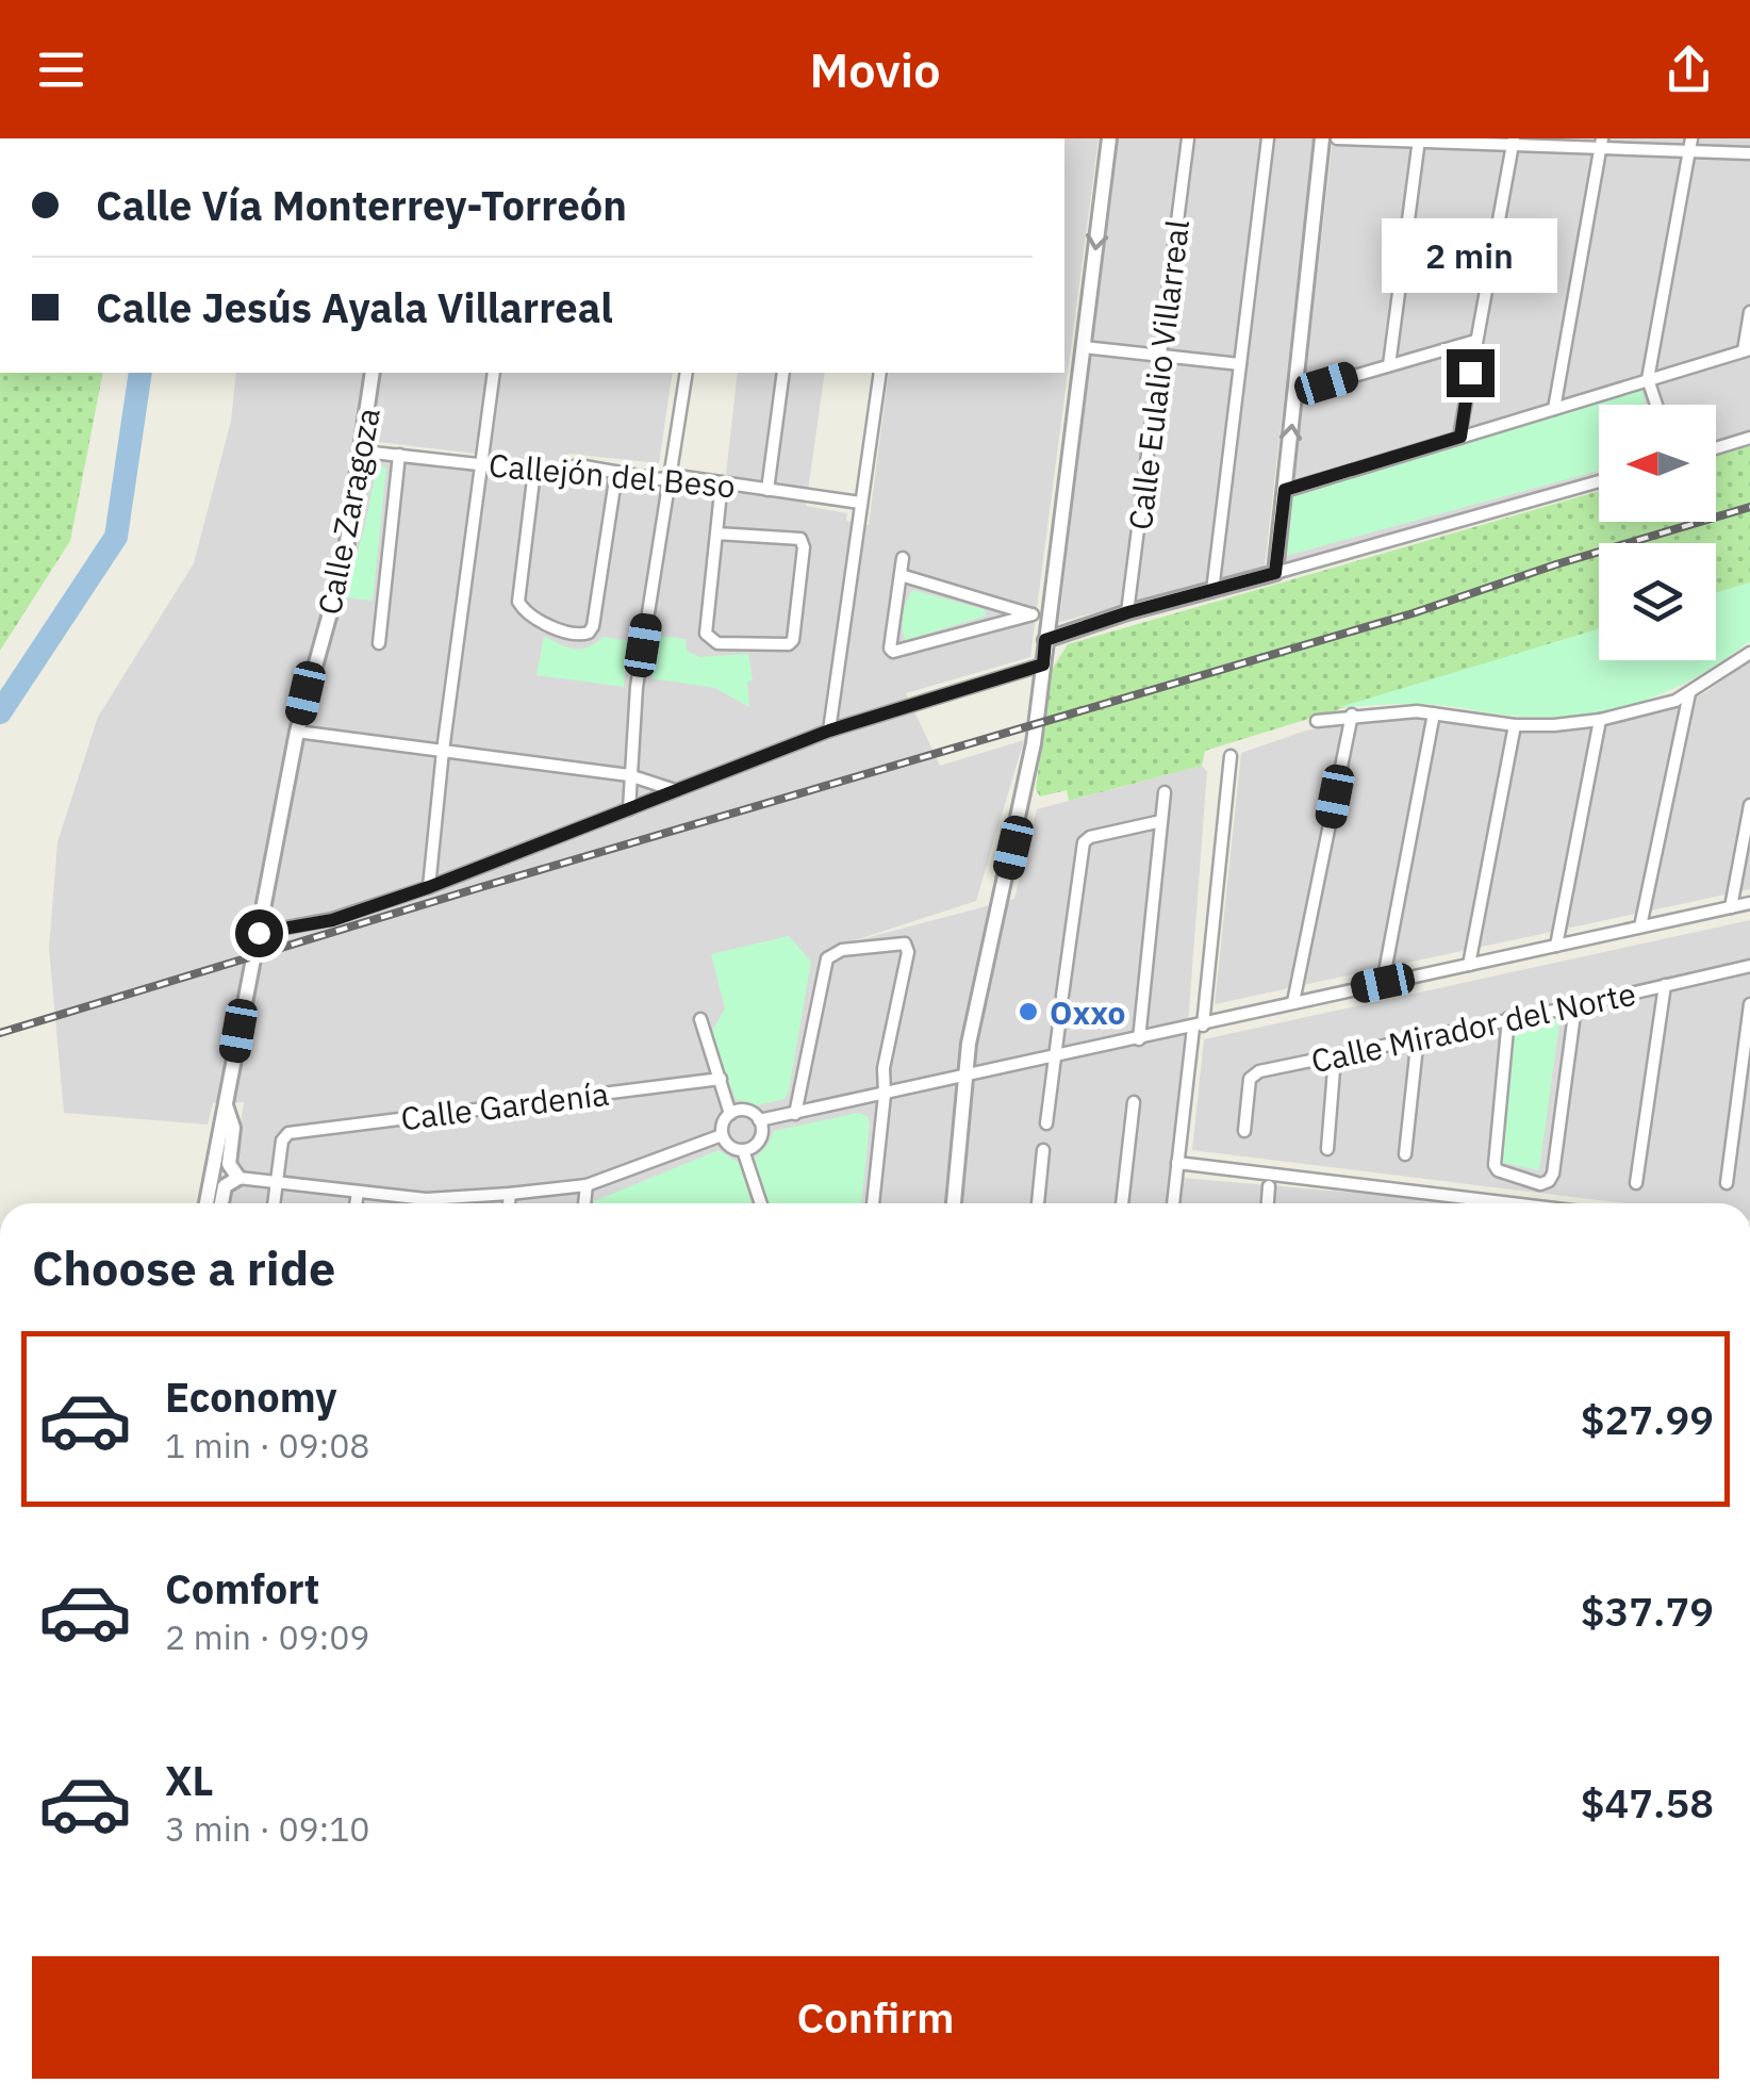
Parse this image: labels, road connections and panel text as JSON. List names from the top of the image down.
{
  "streets": {
    "street": [
      "Calle Eulalio Villarreal",
      "Callejón del Beso",
      "Calle Zaragoza",
      "Calle Mirador del Norte",
      "Calle Gardenía"
    ]
  },
  "crossings": [
    ["Callejón del Beso", "Calle Zaragoza"]
  ],
  "places": ["Oxxo"],
  "north": "left",
  "page": {
    "header": "Movio",
    "banner": ["Calle Vía Monterrey-Torreón", "Calle Jesús Ayala Villarreal"],
    "bubble": "2 min",
    "heading": "Choose a ride",
    "list": [
      {
        "name": "Economy",
        "note": "1 min · 09:08",
        "value": "$27.99"
      },
      {
        "name": "Comfort",
        "note": "2 min · 09:09",
        "value": "$37.79"
      },
      {
        "name": "XL",
        "note": "3 min · 09:10",
        "value": "$47.58"
      }
    ],
    "buttons": "Confirm"
  }
}
